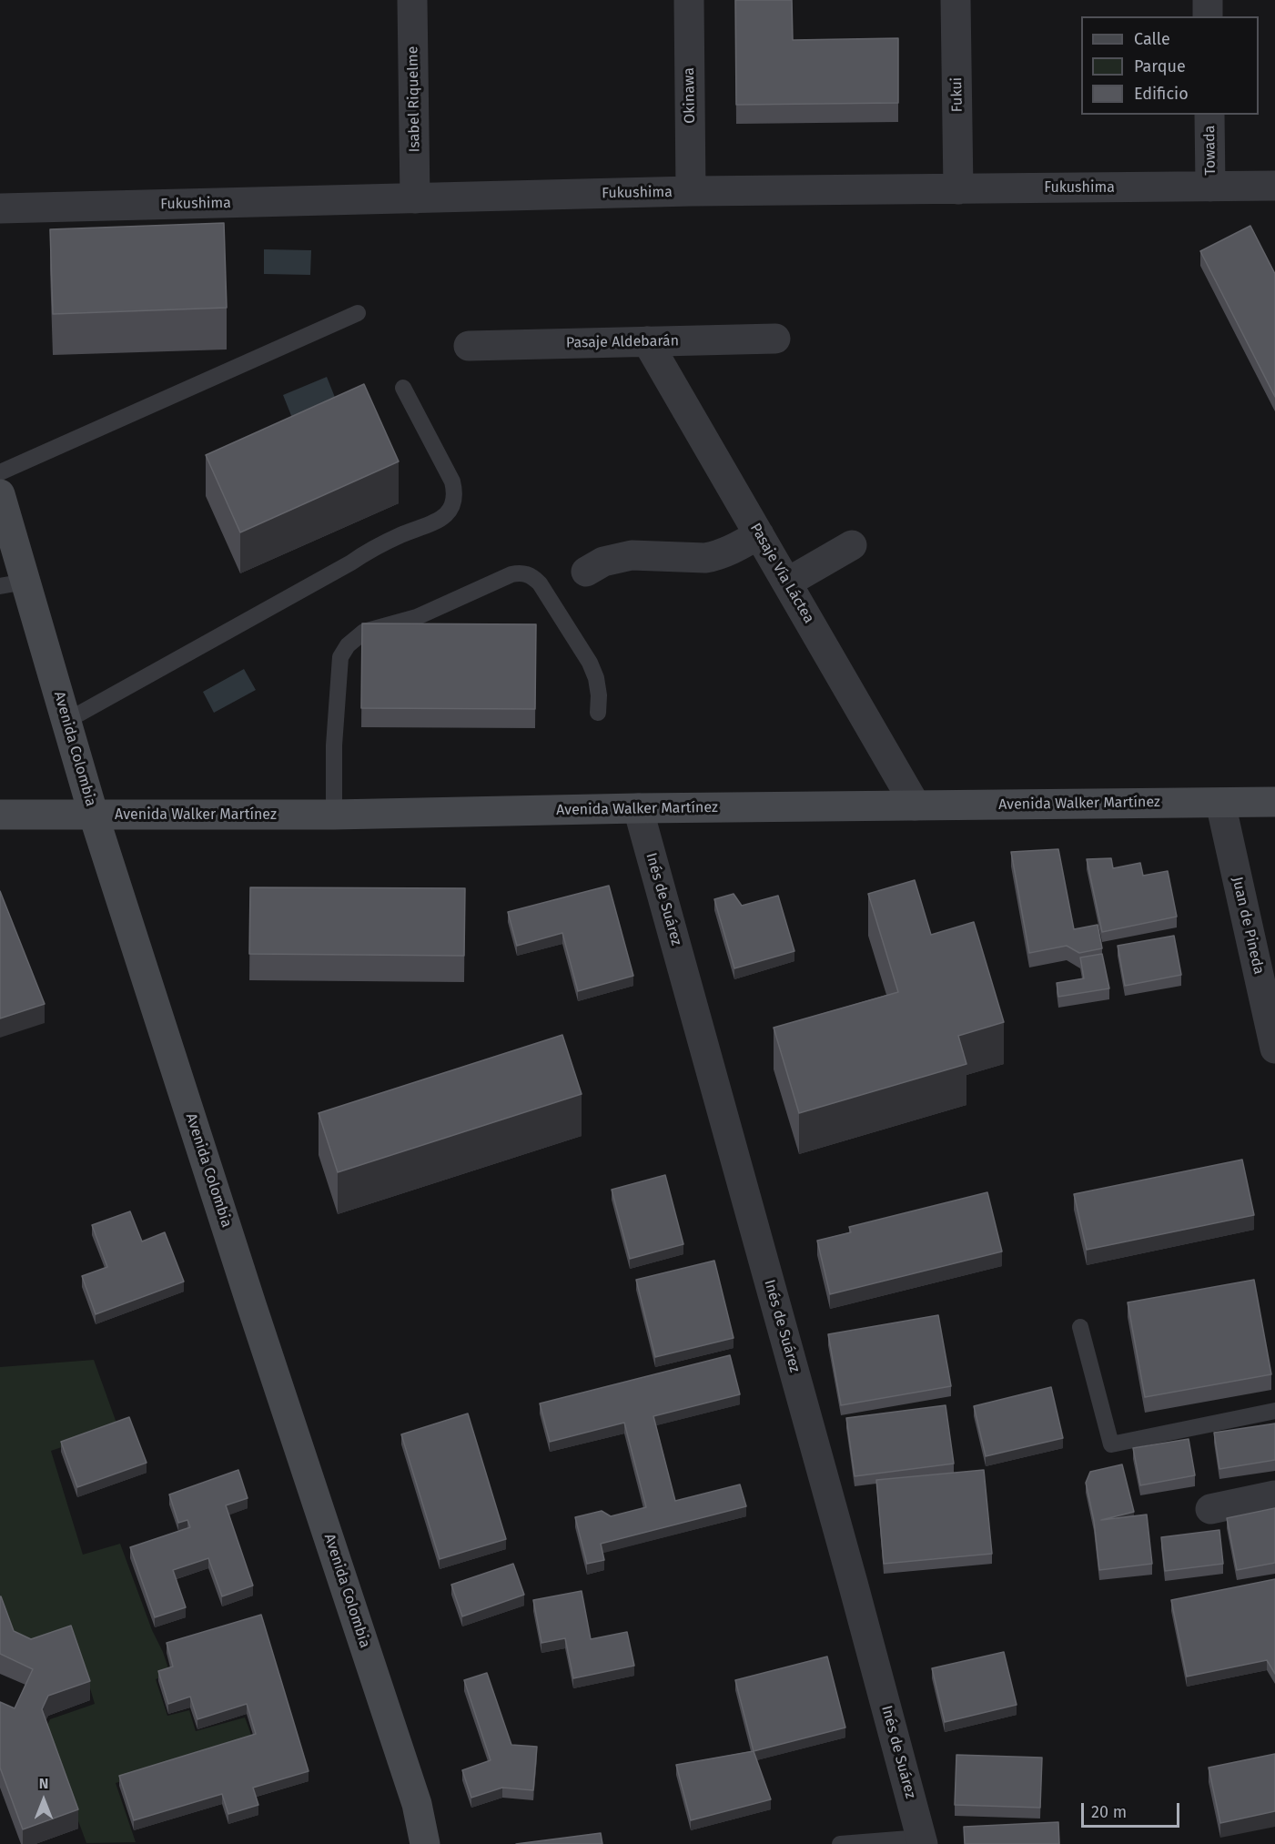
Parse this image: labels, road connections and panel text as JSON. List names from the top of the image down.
{
  "streets": {
    "main road": ["Avenida Colombia", "Avenida Walker Martínez"],
    "street": [
      "Fukui",
      "Okinawa",
      "Isabel Riquelme",
      "Towada",
      "Fukushima",
      "Pasaje Aldebarán",
      "Pasaje Vía Láctea",
      "Inés de Suárez",
      "Juan de Pineda"
    ]
  },
  "crossings": [
    ["Fukui", "Fukushima"],
    ["Okinawa", "Fukushima"],
    ["Isabel Riquelme", "Fukushima"],
    ["Towada", "Fukushima"],
    ["Pasaje Aldebarán", "Pasaje Vía Láctea"],
    ["Pasaje Vía Láctea", "Avenida Walker Martínez"],
    ["Avenida Colombia", "Avenida Walker Martínez"],
    ["Avenida Walker Martínez", "Inés de Suárez"],
    ["Avenida Walker Martínez", "Juan de Pineda"]
  ],
  "legend": ["Calle", "Parque", "Edificio"],
  "scale_bar": "20 m",
  "north": "top"
}
